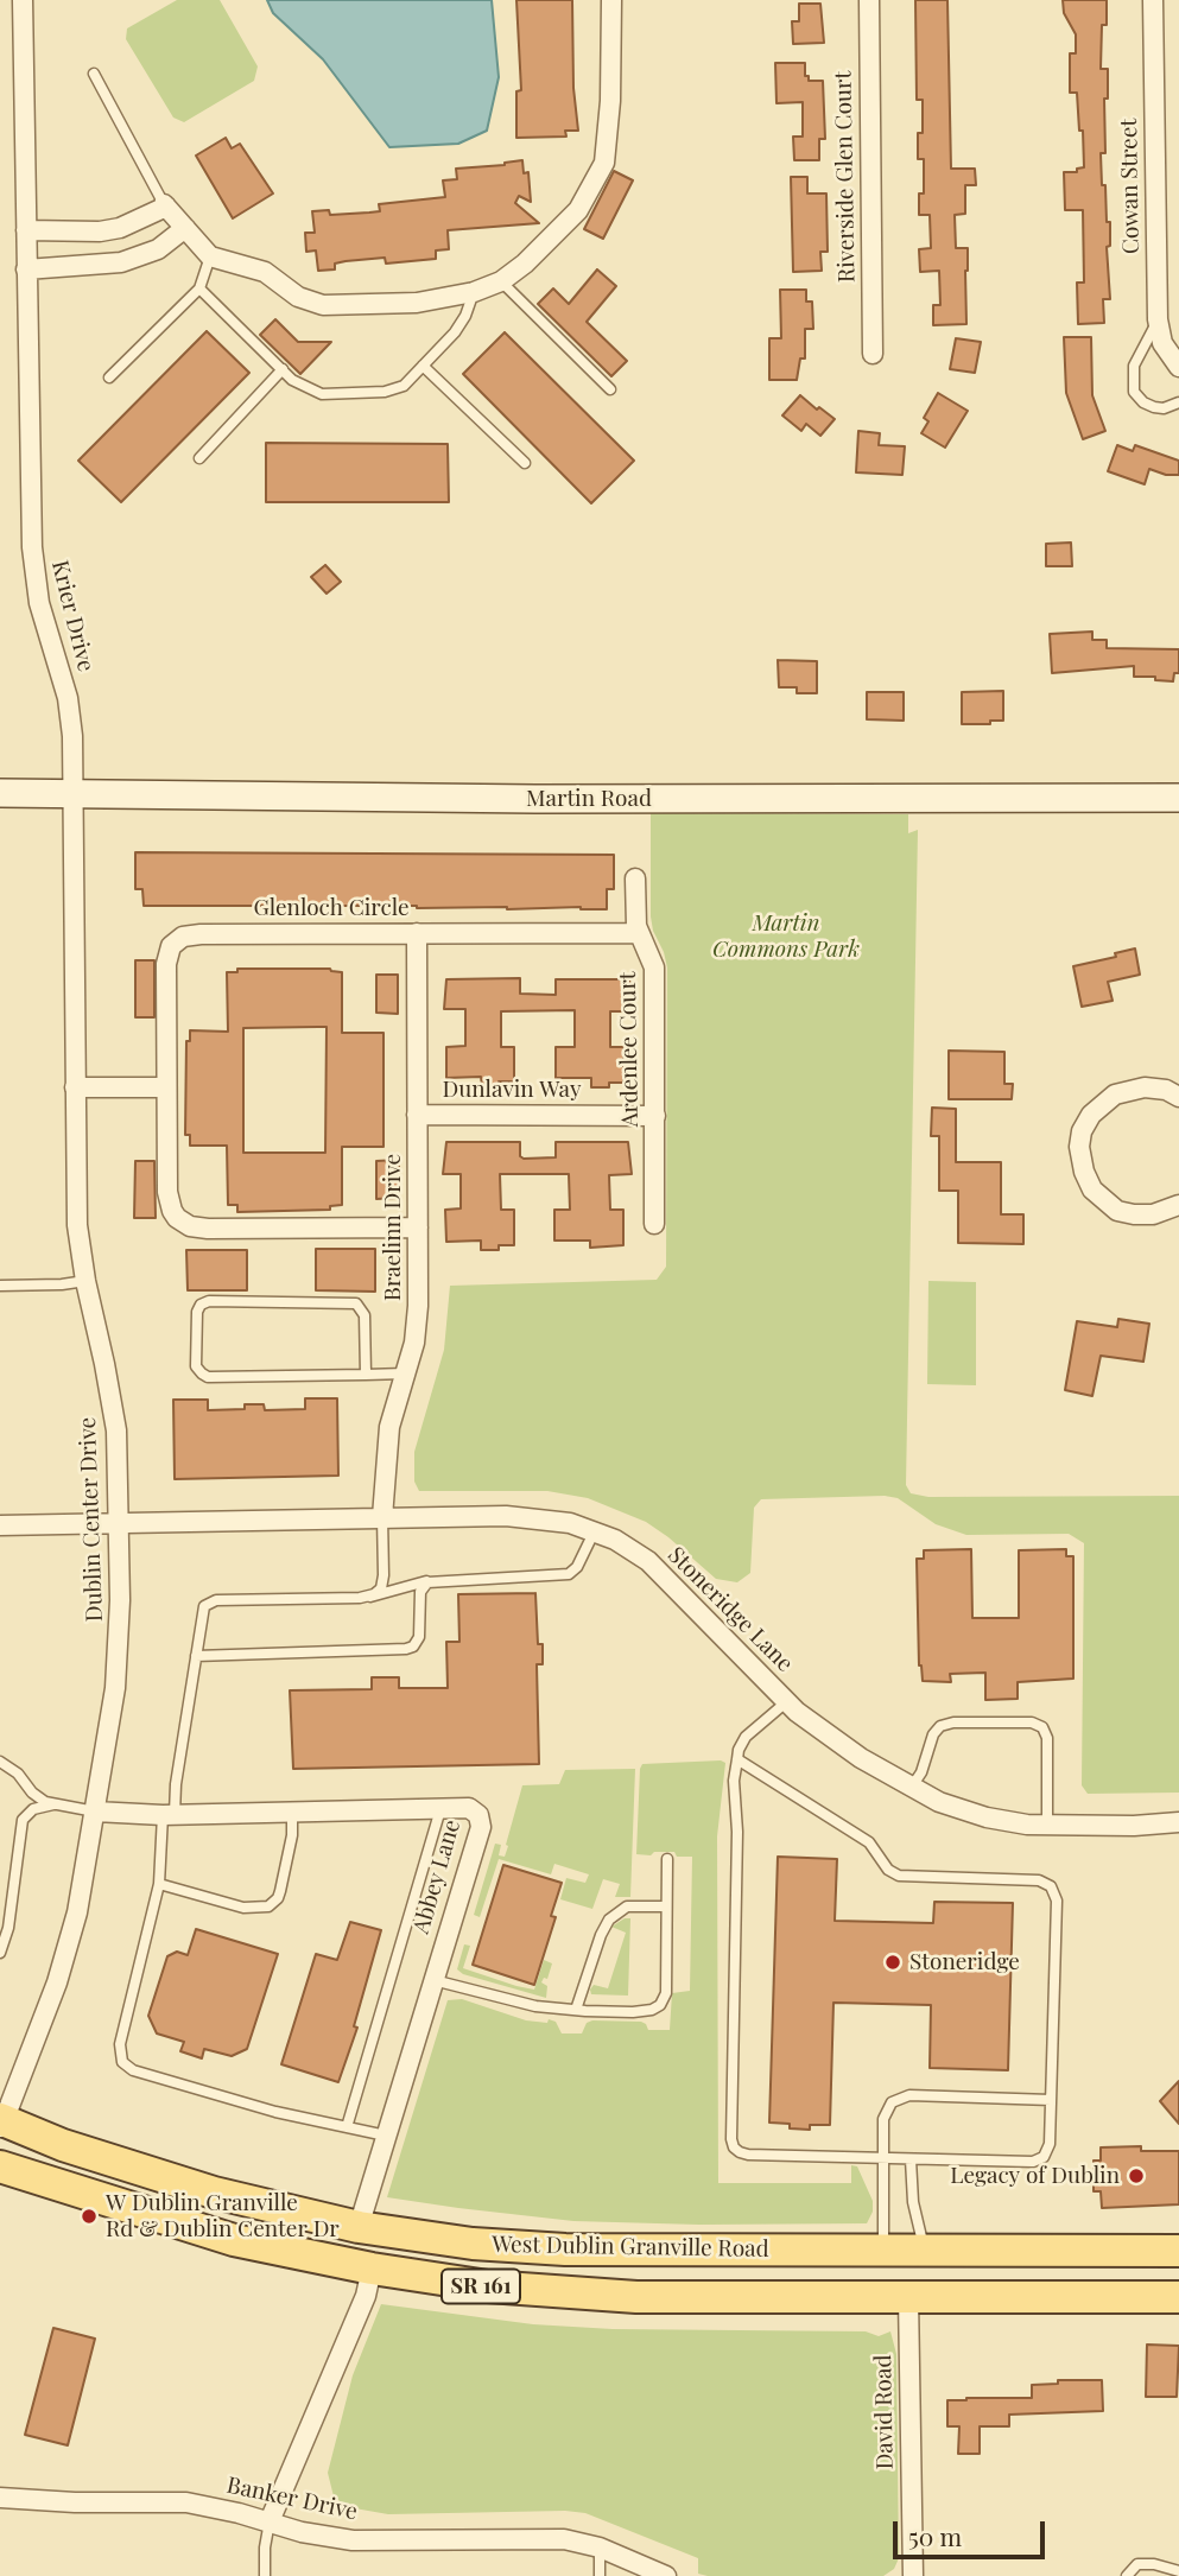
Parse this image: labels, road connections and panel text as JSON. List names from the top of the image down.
{
  "streets": {
    "main road": ["West Dublin Granville Road", "SR 161"],
    "street": [
      "Riverside Glen Court",
      "Cowan Street",
      "Krier Drive",
      "Martin Road",
      "Glenloch Circle",
      "Ardenlee Court",
      "Dunlavin Way",
      "Braelinn Drive",
      "Dublin Center Drive",
      "Stoneridge Lane",
      "Abbey Lane",
      "David Road",
      "Banker Drive"
    ]
  },
  "crossings": [
    ["Krier Drive", "Martin Road"],
    ["Krier Drive", "Dublin Center Drive"],
    ["Martin Road", "Dublin Center Drive"],
    ["Glenloch Circle", "Ardenlee Court"],
    ["Glenloch Circle", "Braelinn Drive"],
    ["Ardenlee Court", "Dunlavin Way"],
    ["Dunlavin Way", "Braelinn Drive"],
    ["Braelinn Drive", "Stoneridge Lane"],
    ["Dublin Center Drive", "Stoneridge Lane"],
    ["Dublin Center Drive", "Abbey Lane"],
    ["Dublin Center Drive", "West Dublin Granville Road"],
    ["Abbey Lane", "West Dublin Granville Road"],
    ["West Dublin Granville Road", "David Road"]
  ],
  "parks": ["Martin Commons Park"],
  "places": ["Stoneridge", "Legacy of Dublin", "W Dublin Granville Rd & Dublin Center Dr"],
  "scale_bar": "50 m"
}
